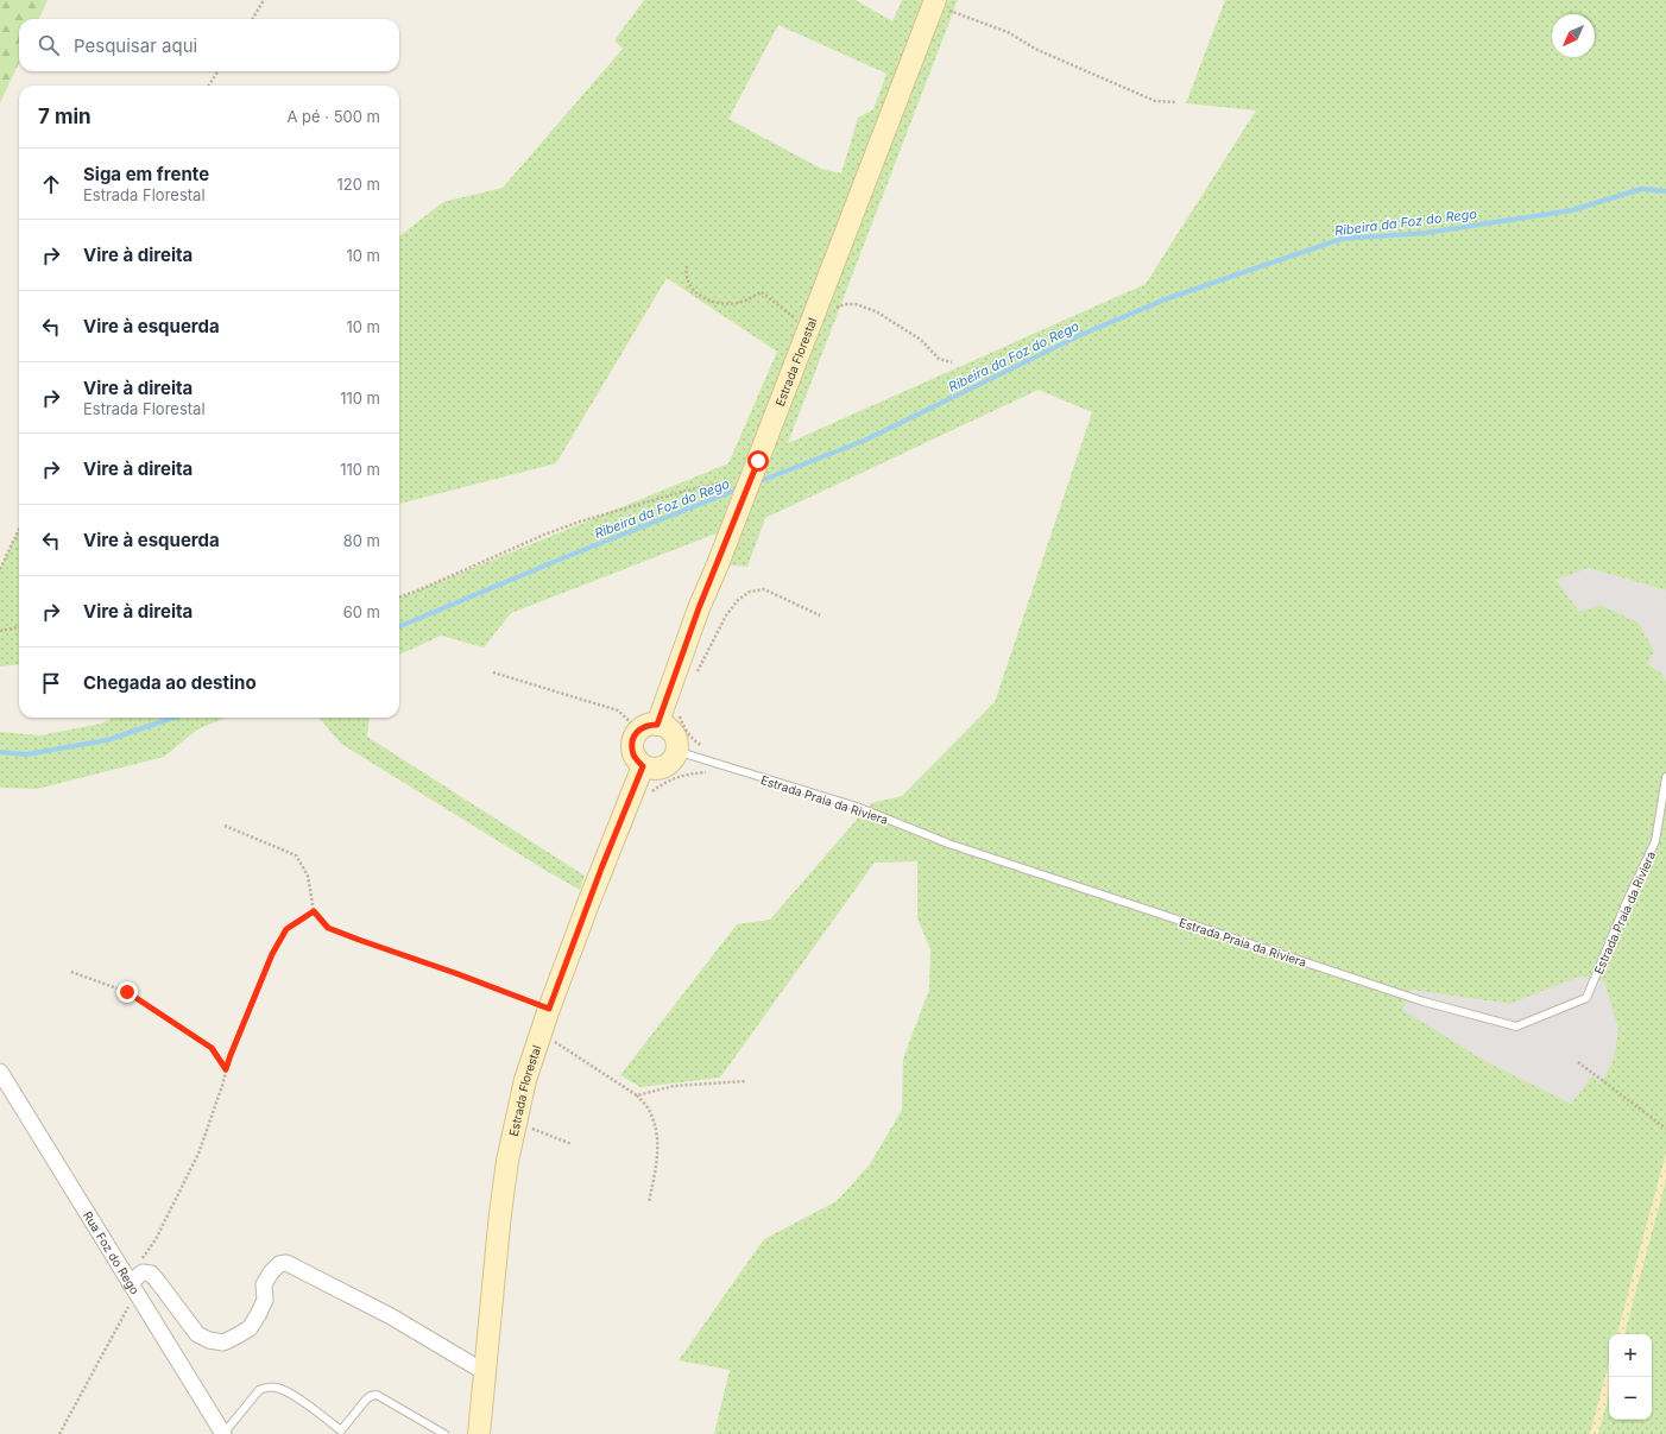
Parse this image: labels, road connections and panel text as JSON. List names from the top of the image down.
{
  "streets": {
    "main road": ["Estrada Florestal"],
    "street": ["Rua Foz do Rego"],
    "lane": ["Estrada Praia da Riviera"]
  },
  "crossings": [
    ["Estrada Florestal", "Estrada Praia da Riviera"]
  ],
  "water": ["Ribeira da Foz do Rego"],
  "north": "bottom left",
  "page": {
    "search": "Pesquisar aqui",
    "heading": ["7 min", "A pé · 500 m"],
    "list": [
      ["Siga em frente", "Estrada Florestal", "120 m"],
      ["Vire à direita", "10 m"],
      ["Vire à esquerda", "10 m"],
      ["Vire à direita", "Estrada Florestal", "110 m"],
      ["Vire à direita", "110 m"],
      ["Vire à esquerda", "80 m"],
      ["Vire à direita", "60 m"],
      "Chegada ao destino"
    ],
    "map_buttons": ["+", "−"]
  }
}
